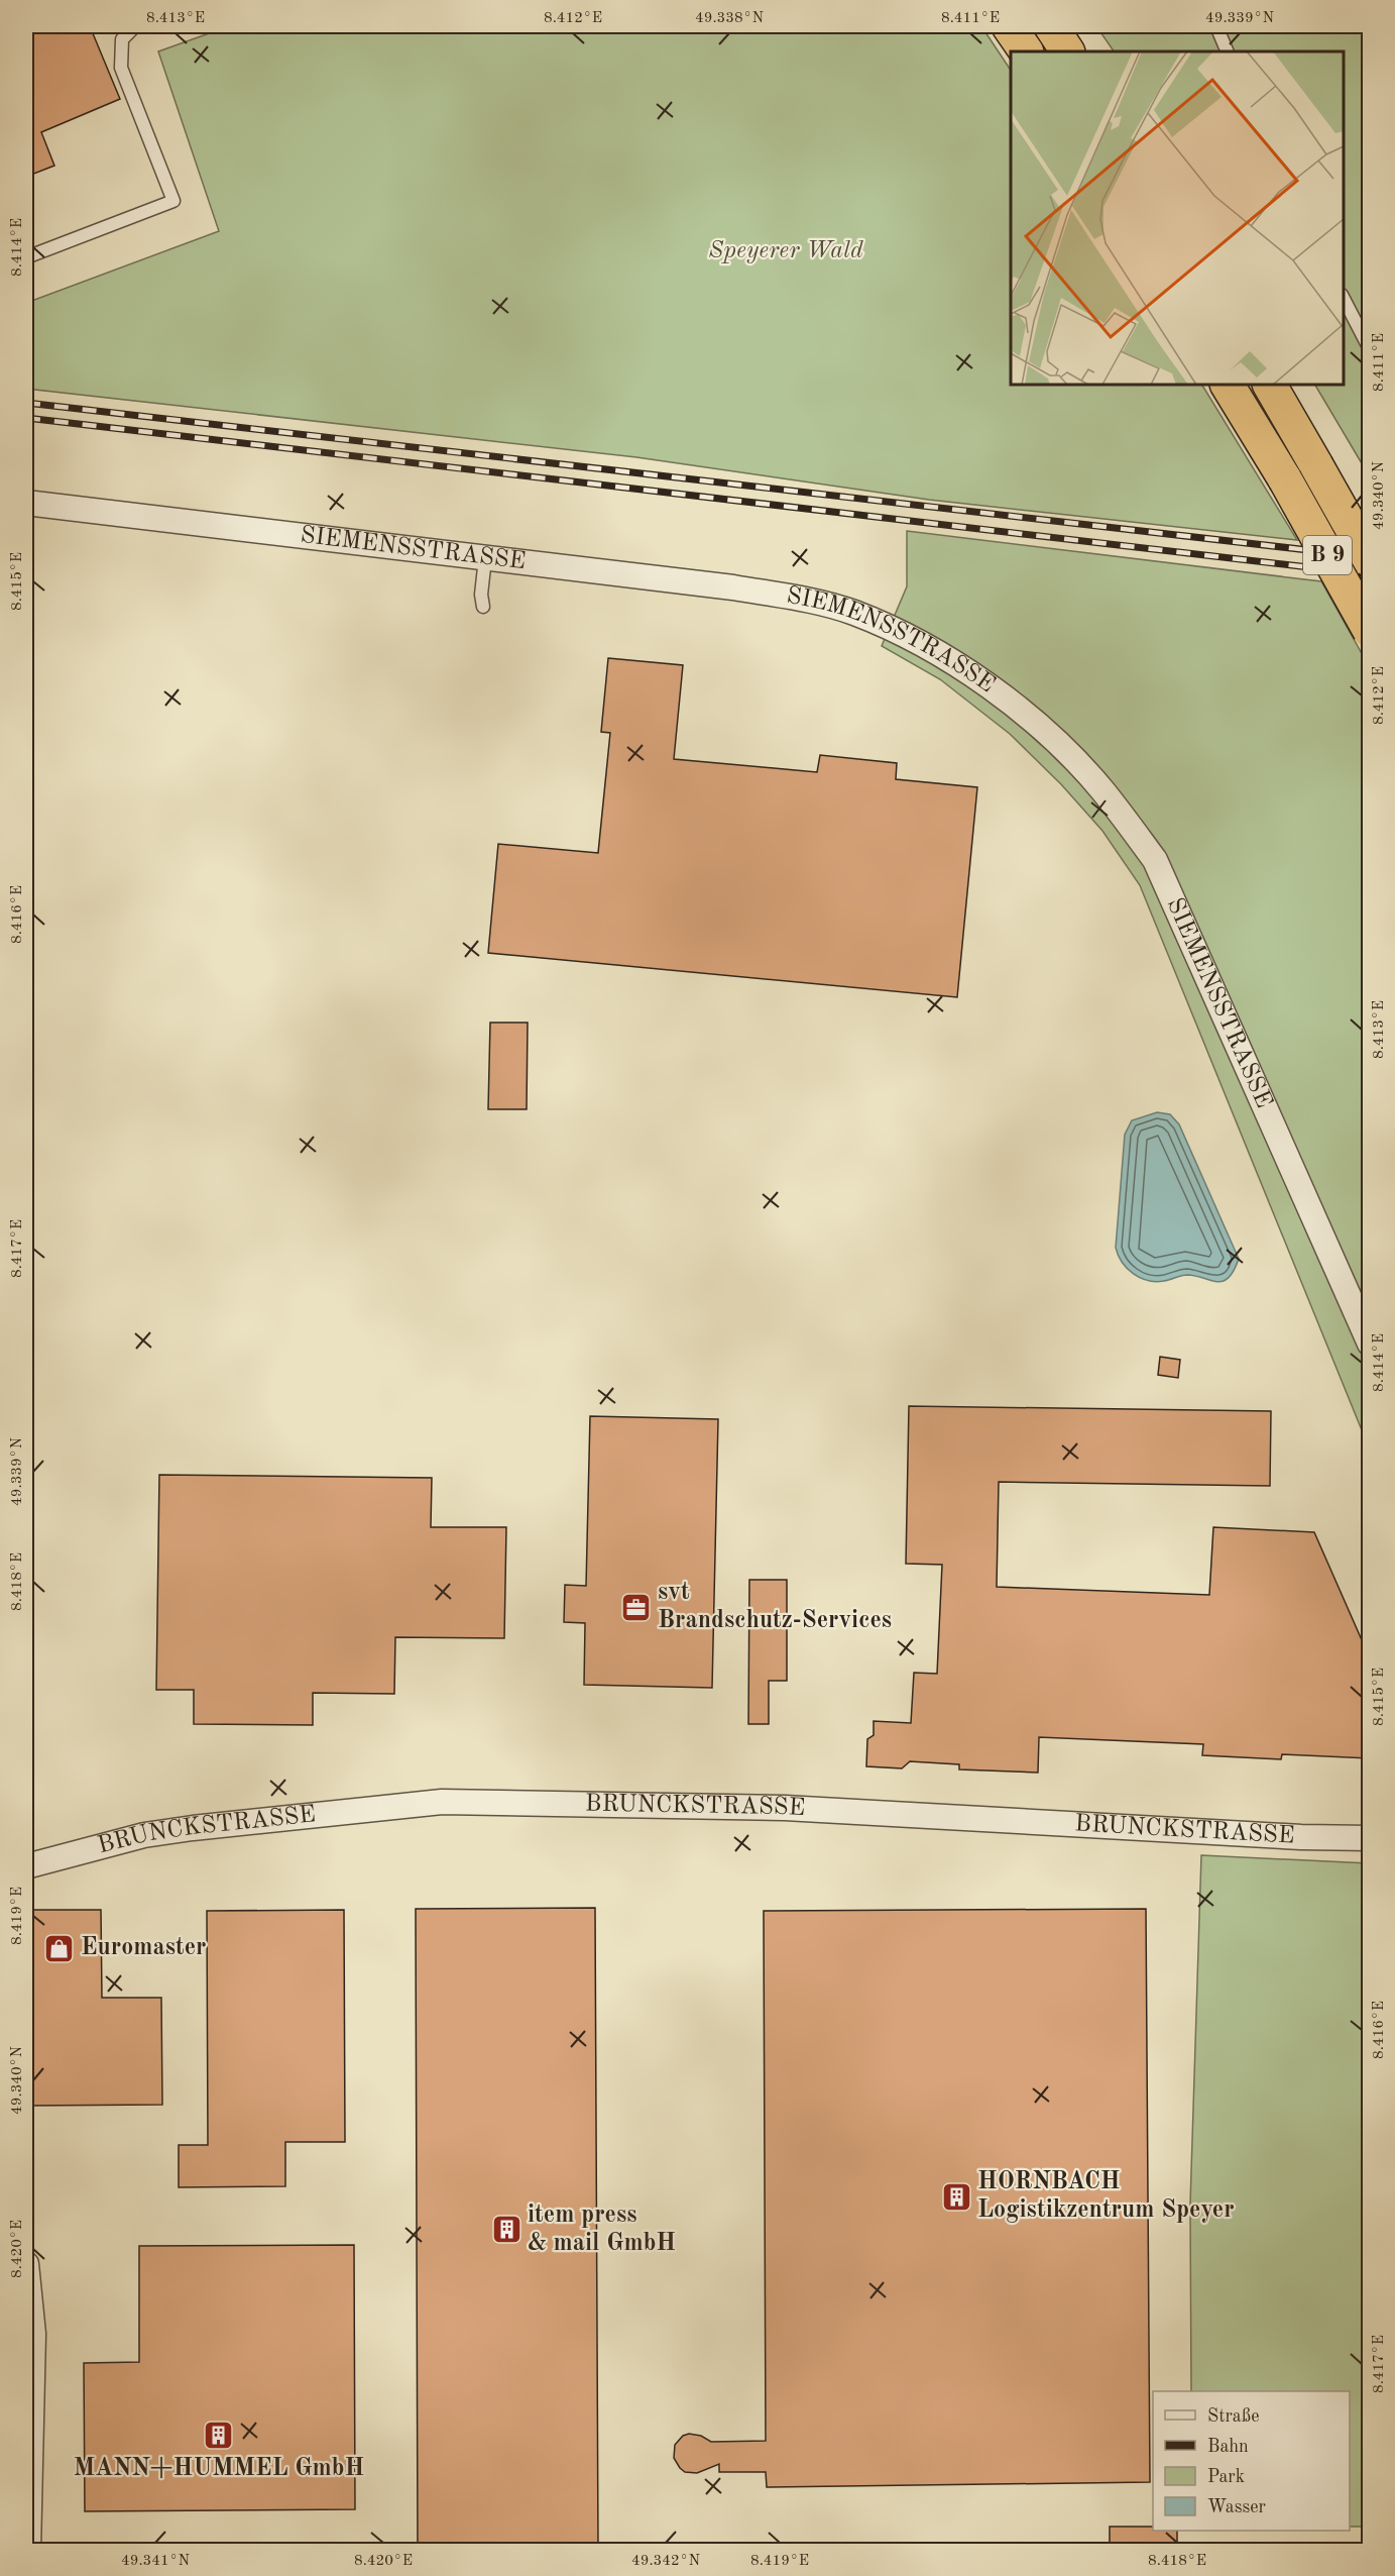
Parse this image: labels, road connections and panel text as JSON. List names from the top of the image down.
{
  "streets": {
    "highway": ["B 9"],
    "street": ["SIEMENSSTRASSE", "BRUNCKSTRASSE"]
  },
  "parks": ["Speyerer Wald"],
  "places": {
    "office": ["svt Brandschutz-Services"],
    "shop": ["Euromaster"],
    "building": ["HORNBACH Logistikzentrum Speyer", "item press & mail GmbH", "MANN+HUMMEL GmbH"]
  },
  "legend": [
    "Straße",
    "Bahn",
    "Park",
    "Wasser"
  ],
  "coordinates": [
    "8.413°E",
    "8.412°E",
    "49.338°N",
    "8.411°E",
    "49.339°N",
    "8.414°E",
    "49.340°N",
    "8.415°E",
    "8.416°E",
    "8.417°E",
    "8.418°E",
    "8.419°E",
    "8.420°E",
    "49.341°N",
    "49.342°N"
  ]
}
